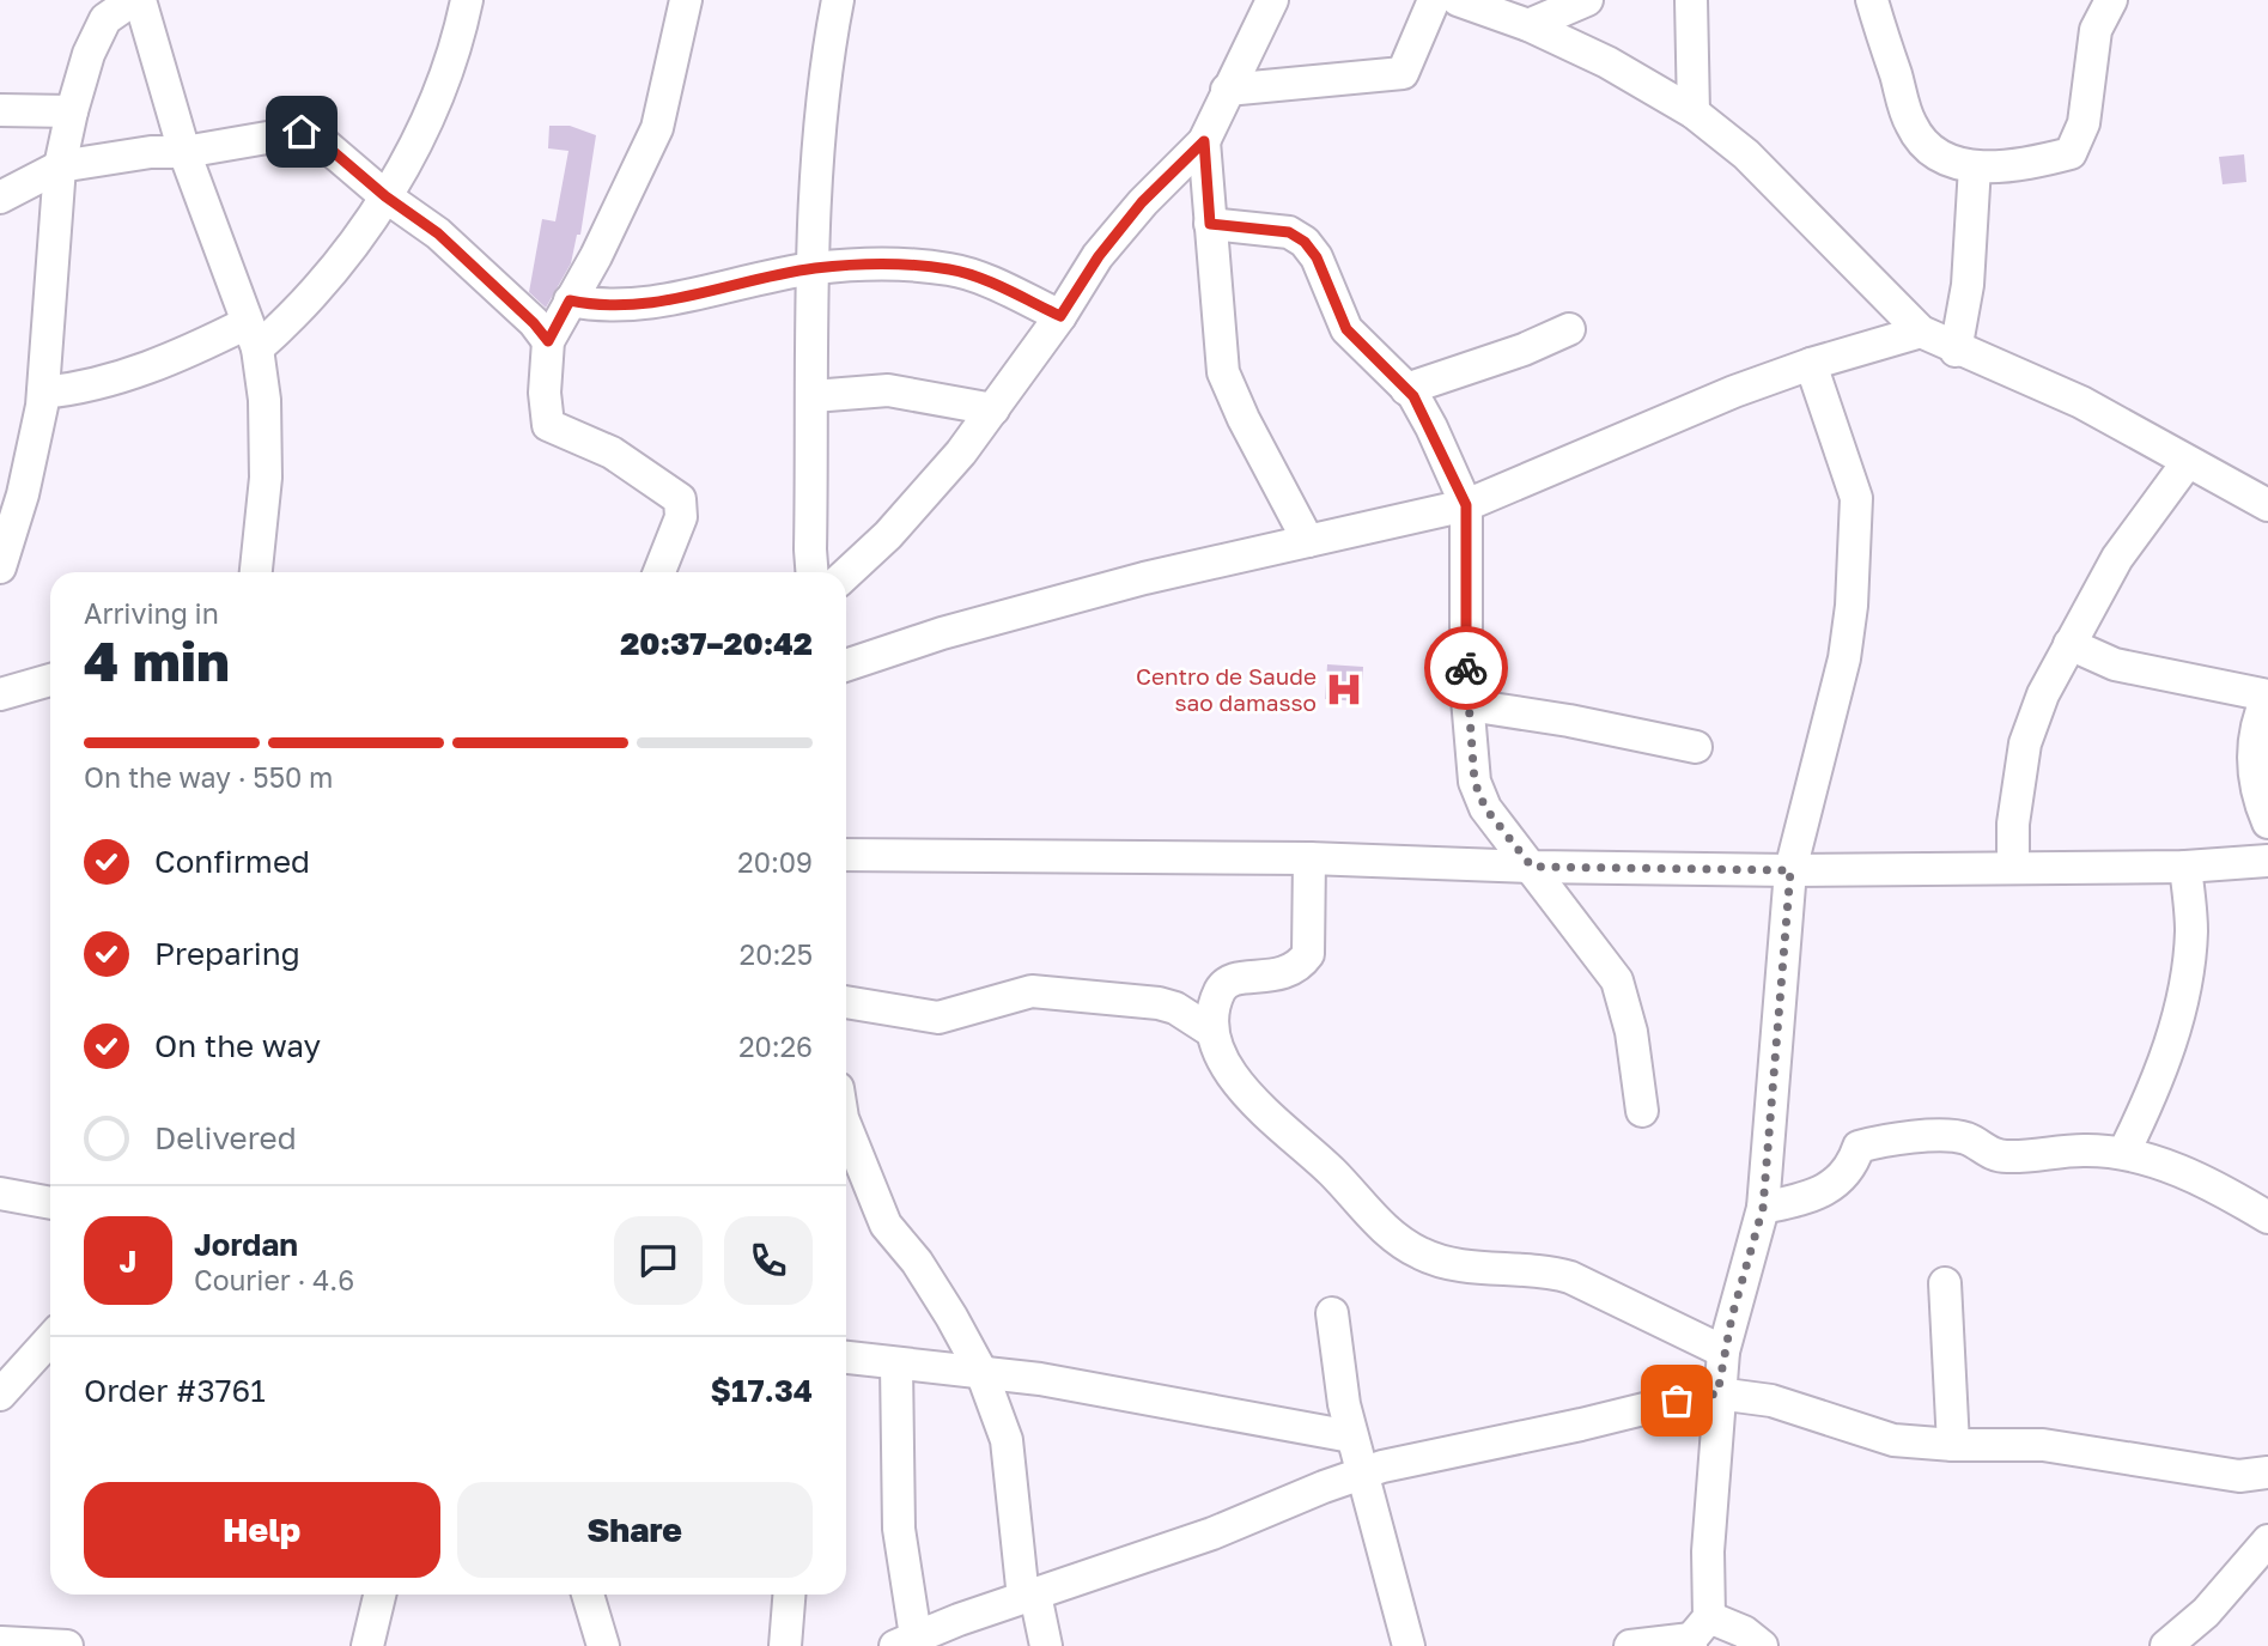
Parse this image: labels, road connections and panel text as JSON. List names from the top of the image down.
{
  "places": {
    "hospital": ["Centro de Saude sao damasso"]
  },
  "page": {
    "heading": ["4 min", "Arriving in", "20:37–20:42"],
    "panel": [
      "Jordan",
      "Courier · 4.6",
      "Order #3761",
      "$17.34"
    ],
    "bar": "On the way · 550 m",
    "list": [
      ["Confirmed", "20:09"],
      ["Preparing", "20:25"],
      ["On the way", "20:26"],
      "Delivered"
    ],
    "round": "J",
    "buttons": ["Help", "Share"]
  }
}
